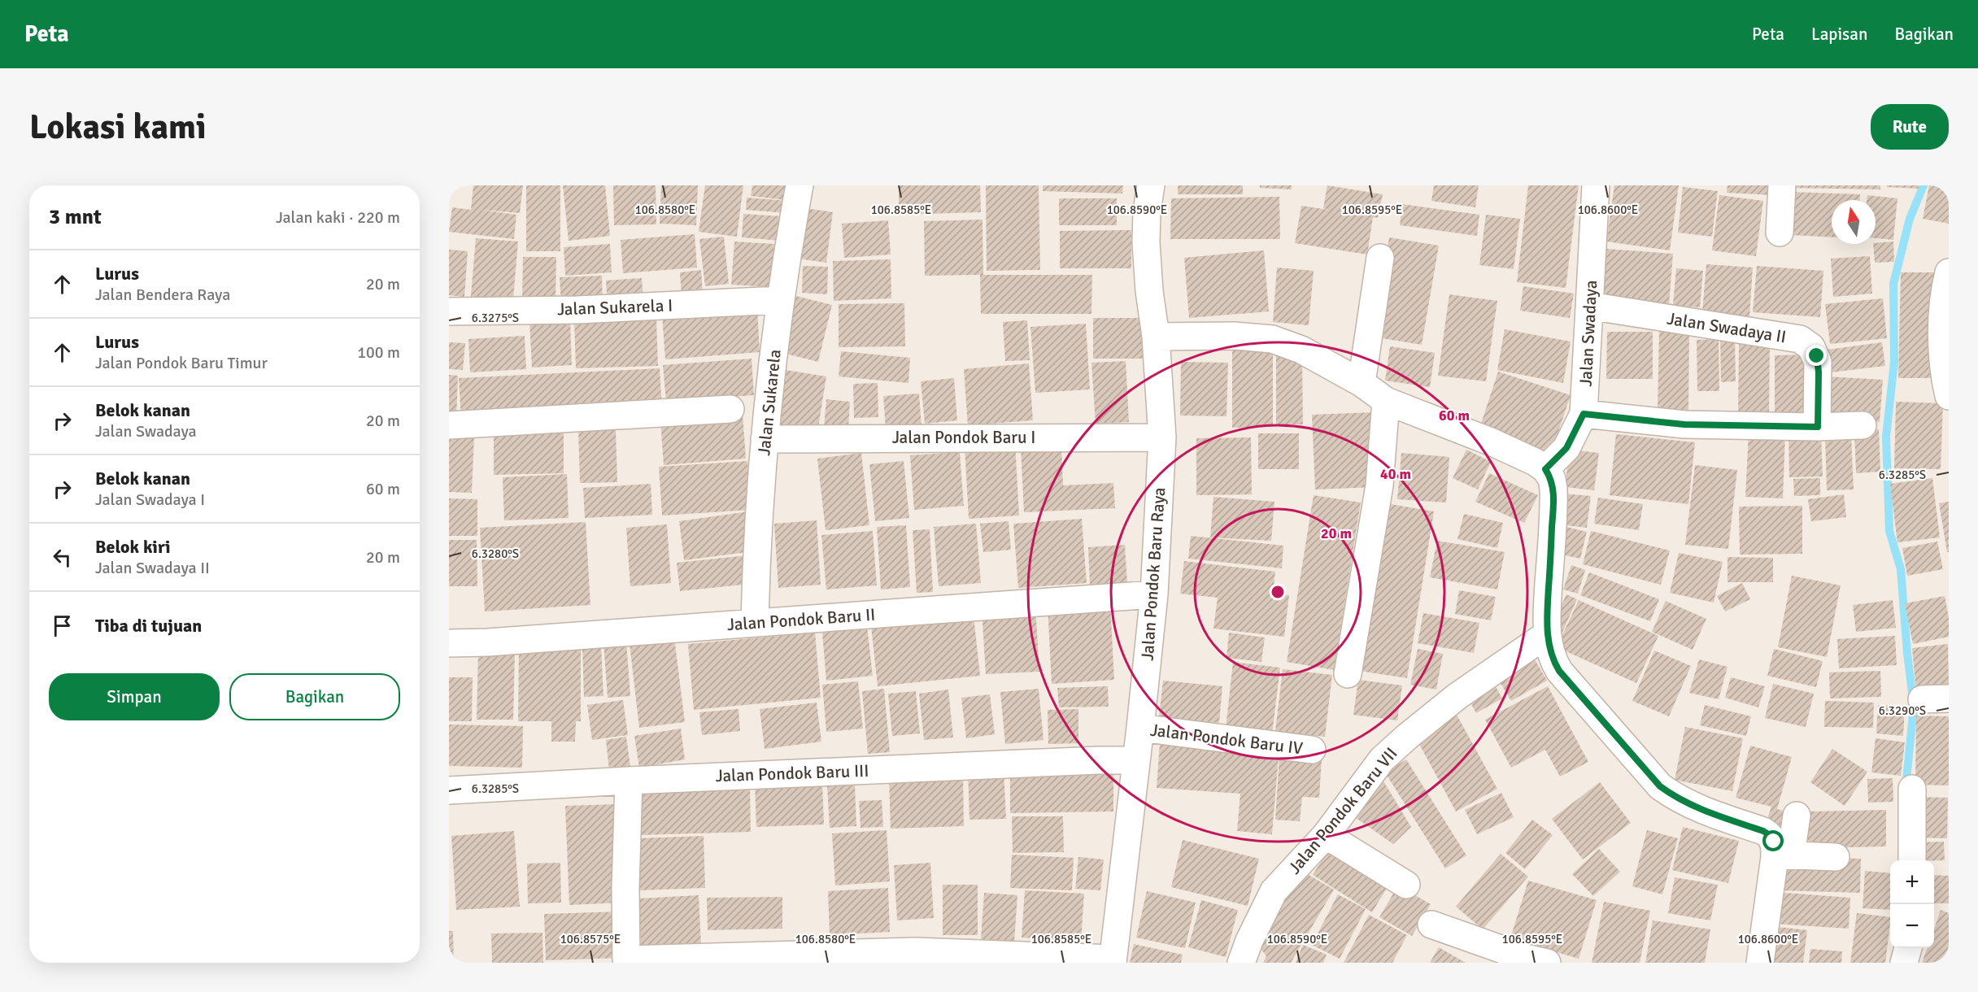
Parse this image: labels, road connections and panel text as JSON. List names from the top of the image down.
{
  "streets": {
    "street": [
      "Jalan Sukarela I",
      "Jalan Swadaya II",
      "Jalan Swadaya",
      "Jalan Sukarela",
      "Jalan Pondok Baru I",
      "Jalan Pondok Baru Raya",
      "Jalan Pondok Baru II",
      "Jalan Pondok Baru IV",
      "Jalan Pondok Baru III",
      "Jalan Pondok Baru VII"
    ]
  },
  "crossings": [
    ["Jalan Sukarela I", "Jalan Sukarela"],
    ["Jalan Swadaya II", "Jalan Swadaya"],
    ["Jalan Sukarela", "Jalan Pondok Baru I"],
    ["Jalan Sukarela", "Jalan Pondok Baru II"],
    ["Jalan Pondok Baru I", "Jalan Pondok Baru Raya"],
    ["Jalan Pondok Baru Raya", "Jalan Pondok Baru II"],
    ["Jalan Pondok Baru Raya", "Jalan Pondok Baru IV"],
    ["Jalan Pondok Baru Raya", "Jalan Pondok Baru III"]
  ],
  "north": "top",
  "page": {
    "header": "Peta",
    "nav": ["Peta", "Lapisan", "Bagikan"],
    "buttons": [
      "Rute",
      ["Simpan", "Bagikan"]
    ],
    "title": "Lokasi kami",
    "heading": ["3 mnt", "Jalan kaki · 220 m"],
    "list": [
      ["Lurus", "Jalan Bendera Raya", "20 m"],
      ["Lurus", "Jalan Pondok Baru Timur", "100 m"],
      ["Belok kanan", "Jalan Swadaya", "20 m"],
      ["Belok kanan", "Jalan Swadaya I", "60 m"],
      ["Belok kiri", "Jalan Swadaya II", "20 m"],
      "Tiba di tujuan"
    ],
    "map_buttons": ["+", "−"]
  },
  "coordinates": [
    "106.8580°E",
    "106.8585°E",
    "106.8590°E",
    "106.8595°E",
    "106.8600°E",
    "6.3275°S",
    "6.3285°S",
    "6.3280°S",
    "6.3290°S",
    "106.8575°E"
  ],
  "rings": ["60 m", "40 m", "20 m"]
}
